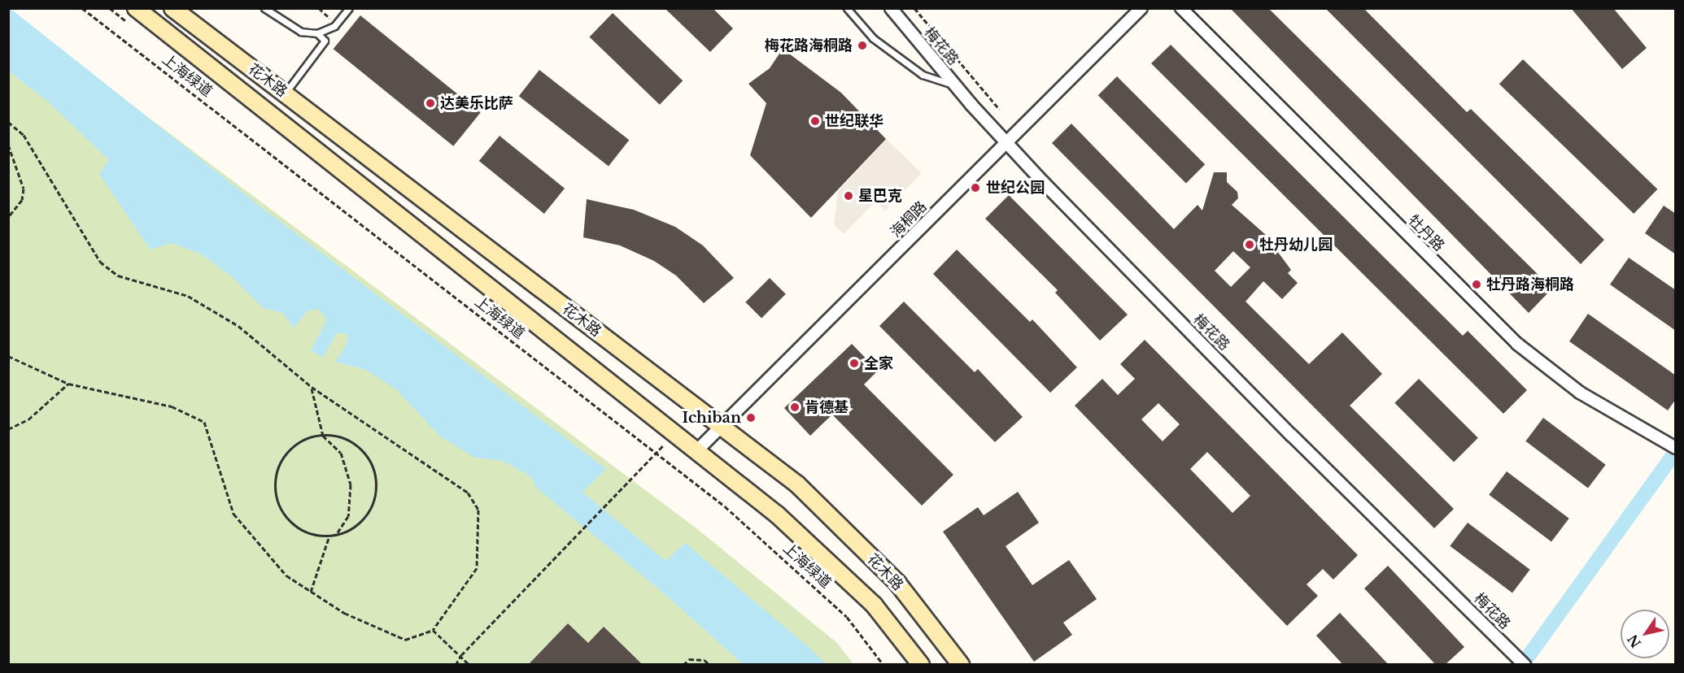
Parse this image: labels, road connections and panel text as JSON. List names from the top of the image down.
{
  "streets": {
    "main road": ["花木路"],
    "street": ["梅花路", "海桐路", "牡丹路"],
    "path": ["上海绿道"]
  },
  "crossings": [
    ["梅花路", "海桐路"],
    ["花木路", "海桐路"]
  ],
  "places": [
    "梅花路海桐路",
    "达美乐比萨",
    "世纪联华",
    "世纪公园",
    "星巴克",
    "牡丹幼儿园",
    "牡丹路海桐路",
    "全家",
    "肯德基",
    "Ichiban"
  ],
  "north": "bottom left"
}
